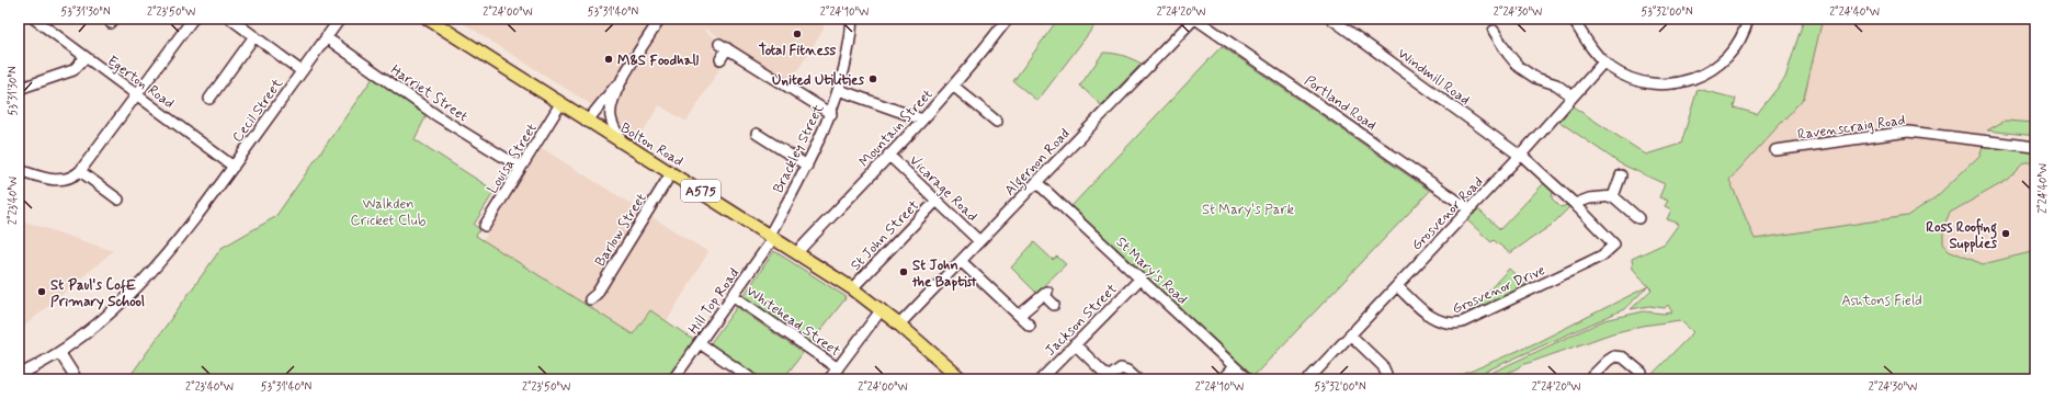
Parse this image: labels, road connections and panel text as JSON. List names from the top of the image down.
{
  "streets": {
    "main road": ["Bolton Road", "A575"],
    "street": [
      "Windmill Road",
      "Egerton Road",
      "Harriet Street",
      "Portland Road",
      "Cecil Street",
      "Ravenscraig Road",
      "Mountain Street",
      "Brackley Street",
      "Louisa Street",
      "Algernon Road",
      "Vicarage Road",
      "Grosvenor Road",
      "Barlow Street",
      "St John Street",
      "St Mary's Road",
      "Grosvenor Drive",
      "Hill Top Road",
      "Jackson Street",
      "Whitehead Street"
    ]
  },
  "crossings": [
    ["Windmill Road", "Grosvenor Road"],
    ["Windmill Road", "Grosvenor Drive"],
    ["Egerton Road", "Cecil Street"],
    ["Harriet Street", "Cecil Street"],
    ["Harriet Street", "Louisa Street"],
    ["Portland Road", "Algernon Road"],
    ["Portland Road", "Grosvenor Road"],
    ["Mountain Street", "Bolton Road"],
    ["Mountain Street", "Vicarage Road"],
    ["Bolton Road", "Brackley Street"],
    ["Bolton Road", "Louisa Street"],
    ["Bolton Road", "Algernon Road"],
    ["Bolton Road", "Barlow Street"],
    ["Bolton Road", "St John Street"],
    ["Bolton Road", "Hill Top Road"],
    ["Brackley Street", "Hill Top Road"],
    ["Algernon Road", "Vicarage Road"],
    ["Algernon Road", "St Mary's Road"],
    ["Vicarage Road", "St John Street"],
    ["Grosvenor Road", "Grosvenor Drive"],
    ["St Mary's Road", "Jackson Street"],
    ["Hill Top Road", "Whitehead Street"]
  ],
  "parks": ["Walkden Cricket Club", "St Mary's Park", "Ashtons Field"],
  "places": [
    "Total Fitness",
    "M&S Foodhall",
    "United Utilities",
    "Ross Roofing Supplies",
    "St John the Baptist",
    "St Paul's CofE Primary School"
  ],
  "coordinates": [
    "53°31'30\"N",
    "2°23'50\"W",
    "2°24'00\"W",
    "53°31'40\"N",
    "2°24'10\"W",
    "2°24'20\"W",
    "2°24'30\"W",
    "53°32'00\"N",
    "2°24'40\"W",
    "2°23'40\"W"
  ]
}
